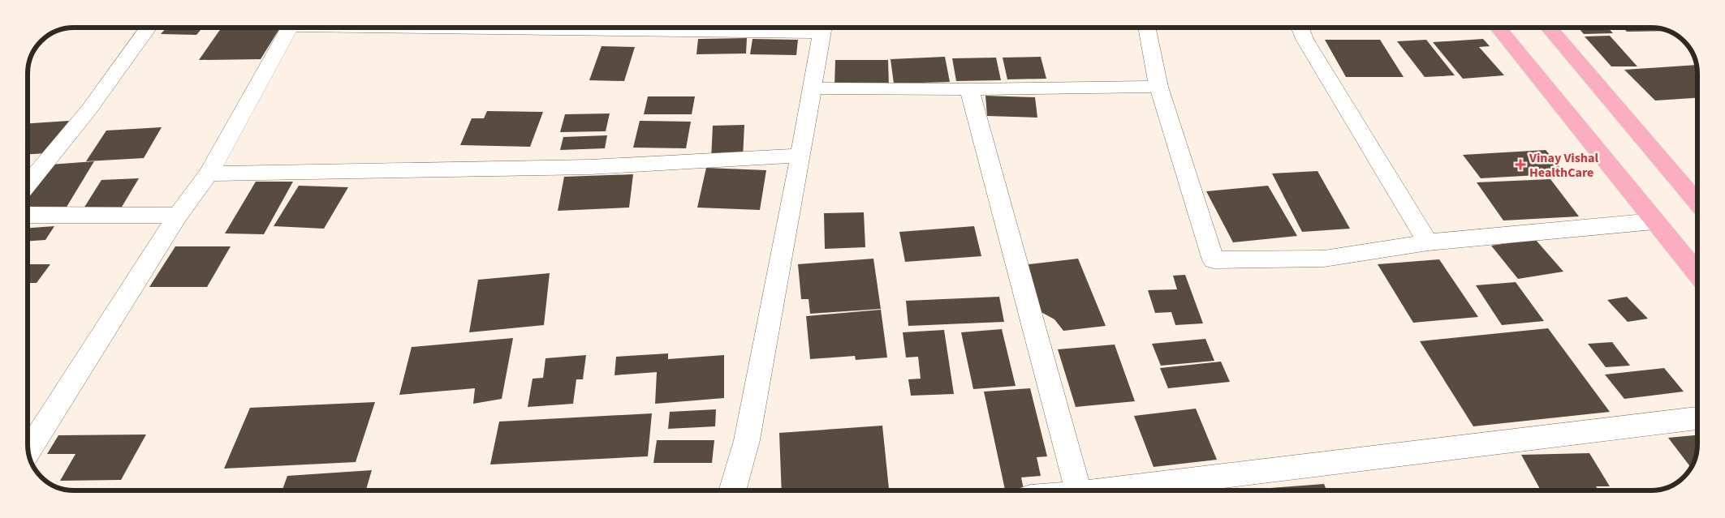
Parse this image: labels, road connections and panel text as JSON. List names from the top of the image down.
{
  "places": {
    "health": ["Vinay Vishal HealthCare"]
  }
}
